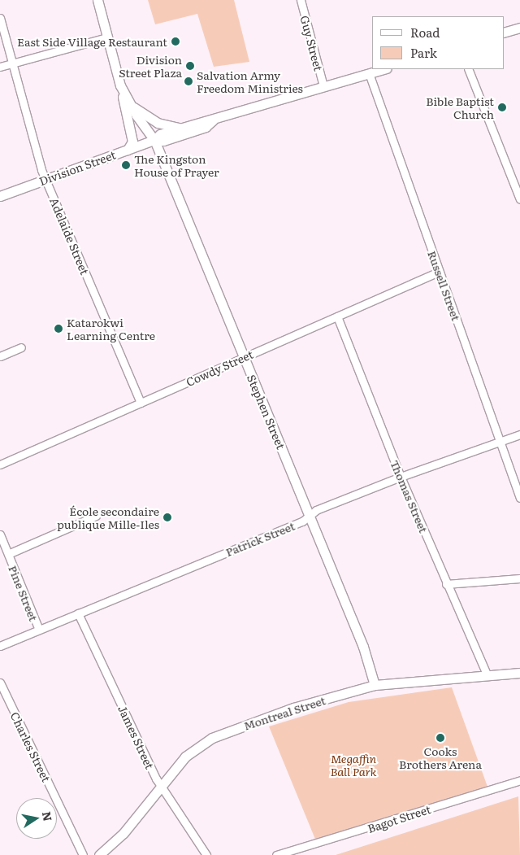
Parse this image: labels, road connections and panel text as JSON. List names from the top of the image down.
{
  "streets": {
    "main road": ["Division Street", "Stephen Street", "Montreal Street"],
    "street": [
      "Guy Street",
      "Adelaide Street",
      "Russell Street",
      "Cowdy Street",
      "Thomas Street",
      "Patrick Street",
      "Pine Street",
      "James Street",
      "Charles Street",
      "Bagot Street"
    ]
  },
  "crossings": [
    ["Guy Street", "Division Street"],
    ["Division Street", "Adelaide Street"],
    ["Division Street", "Russell Street"],
    ["Division Street", "Stephen Street"],
    ["Adelaide Street", "Cowdy Street"],
    ["Russell Street", "Cowdy Street"],
    ["Russell Street", "Patrick Street"],
    ["Cowdy Street", "Stephen Street"],
    ["Cowdy Street", "Thomas Street"],
    ["Stephen Street", "Patrick Street"],
    ["Stephen Street", "Montreal Street"],
    ["Thomas Street", "Patrick Street"],
    ["Thomas Street", "Montreal Street"],
    ["Patrick Street", "Pine Street"],
    ["Patrick Street", "James Street"],
    ["Montreal Street", "James Street"]
  ],
  "parks": ["Megaffin Ball Park"],
  "places": [
    "East Side Village Restaurant",
    "Division Street Plaza",
    "Salvation Army Freedom Ministries",
    "Bible Baptist Church",
    "The Kingston House of Prayer",
    "Katarokwi Learning Centre",
    "École secondaire publique Mille-Iles",
    "Cooks Brothers Arena"
  ],
  "legend": ["Road", "Park"],
  "north": "right"
}
